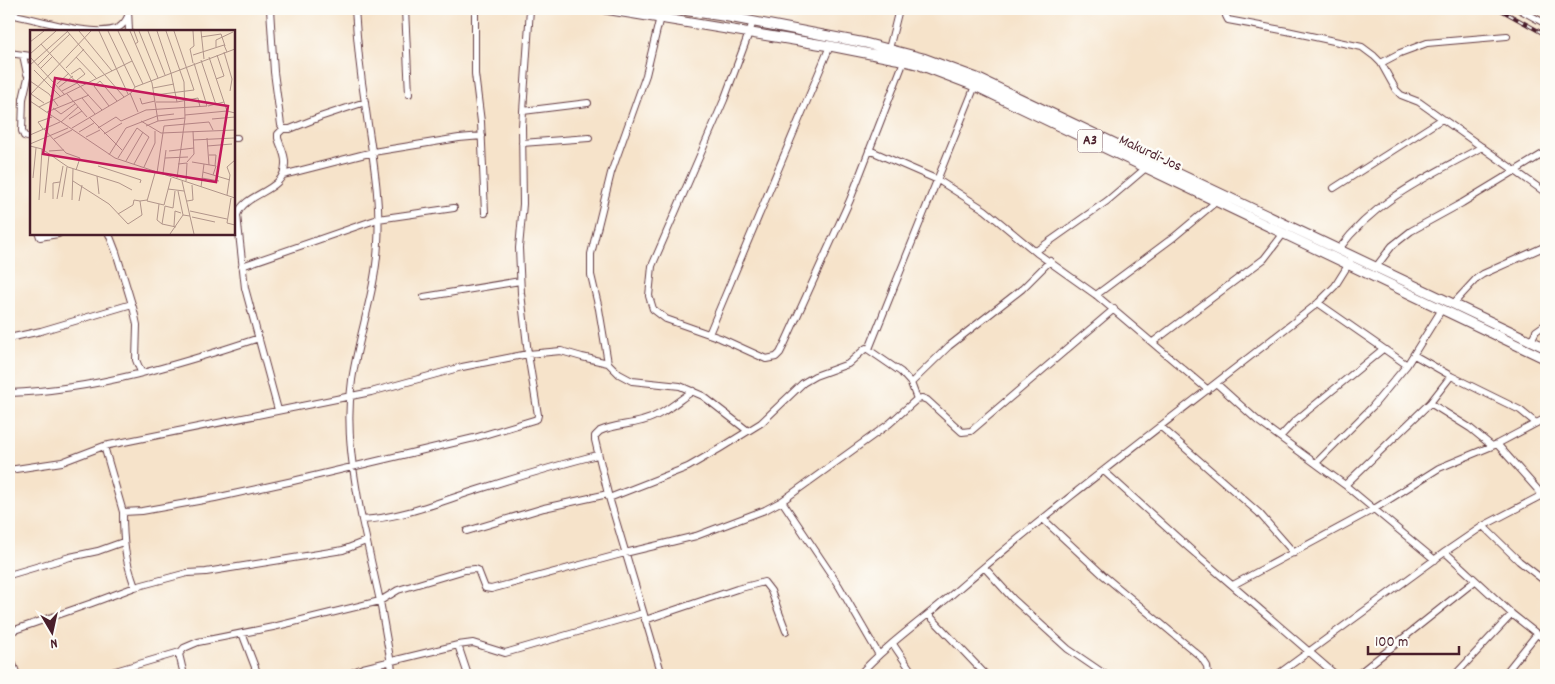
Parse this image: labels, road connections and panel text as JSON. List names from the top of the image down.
{
  "streets": {
    "highway": ["A3", "Makurdi-Jos"]
  },
  "scale_bar": "100 m",
  "north": "bottom"
}
